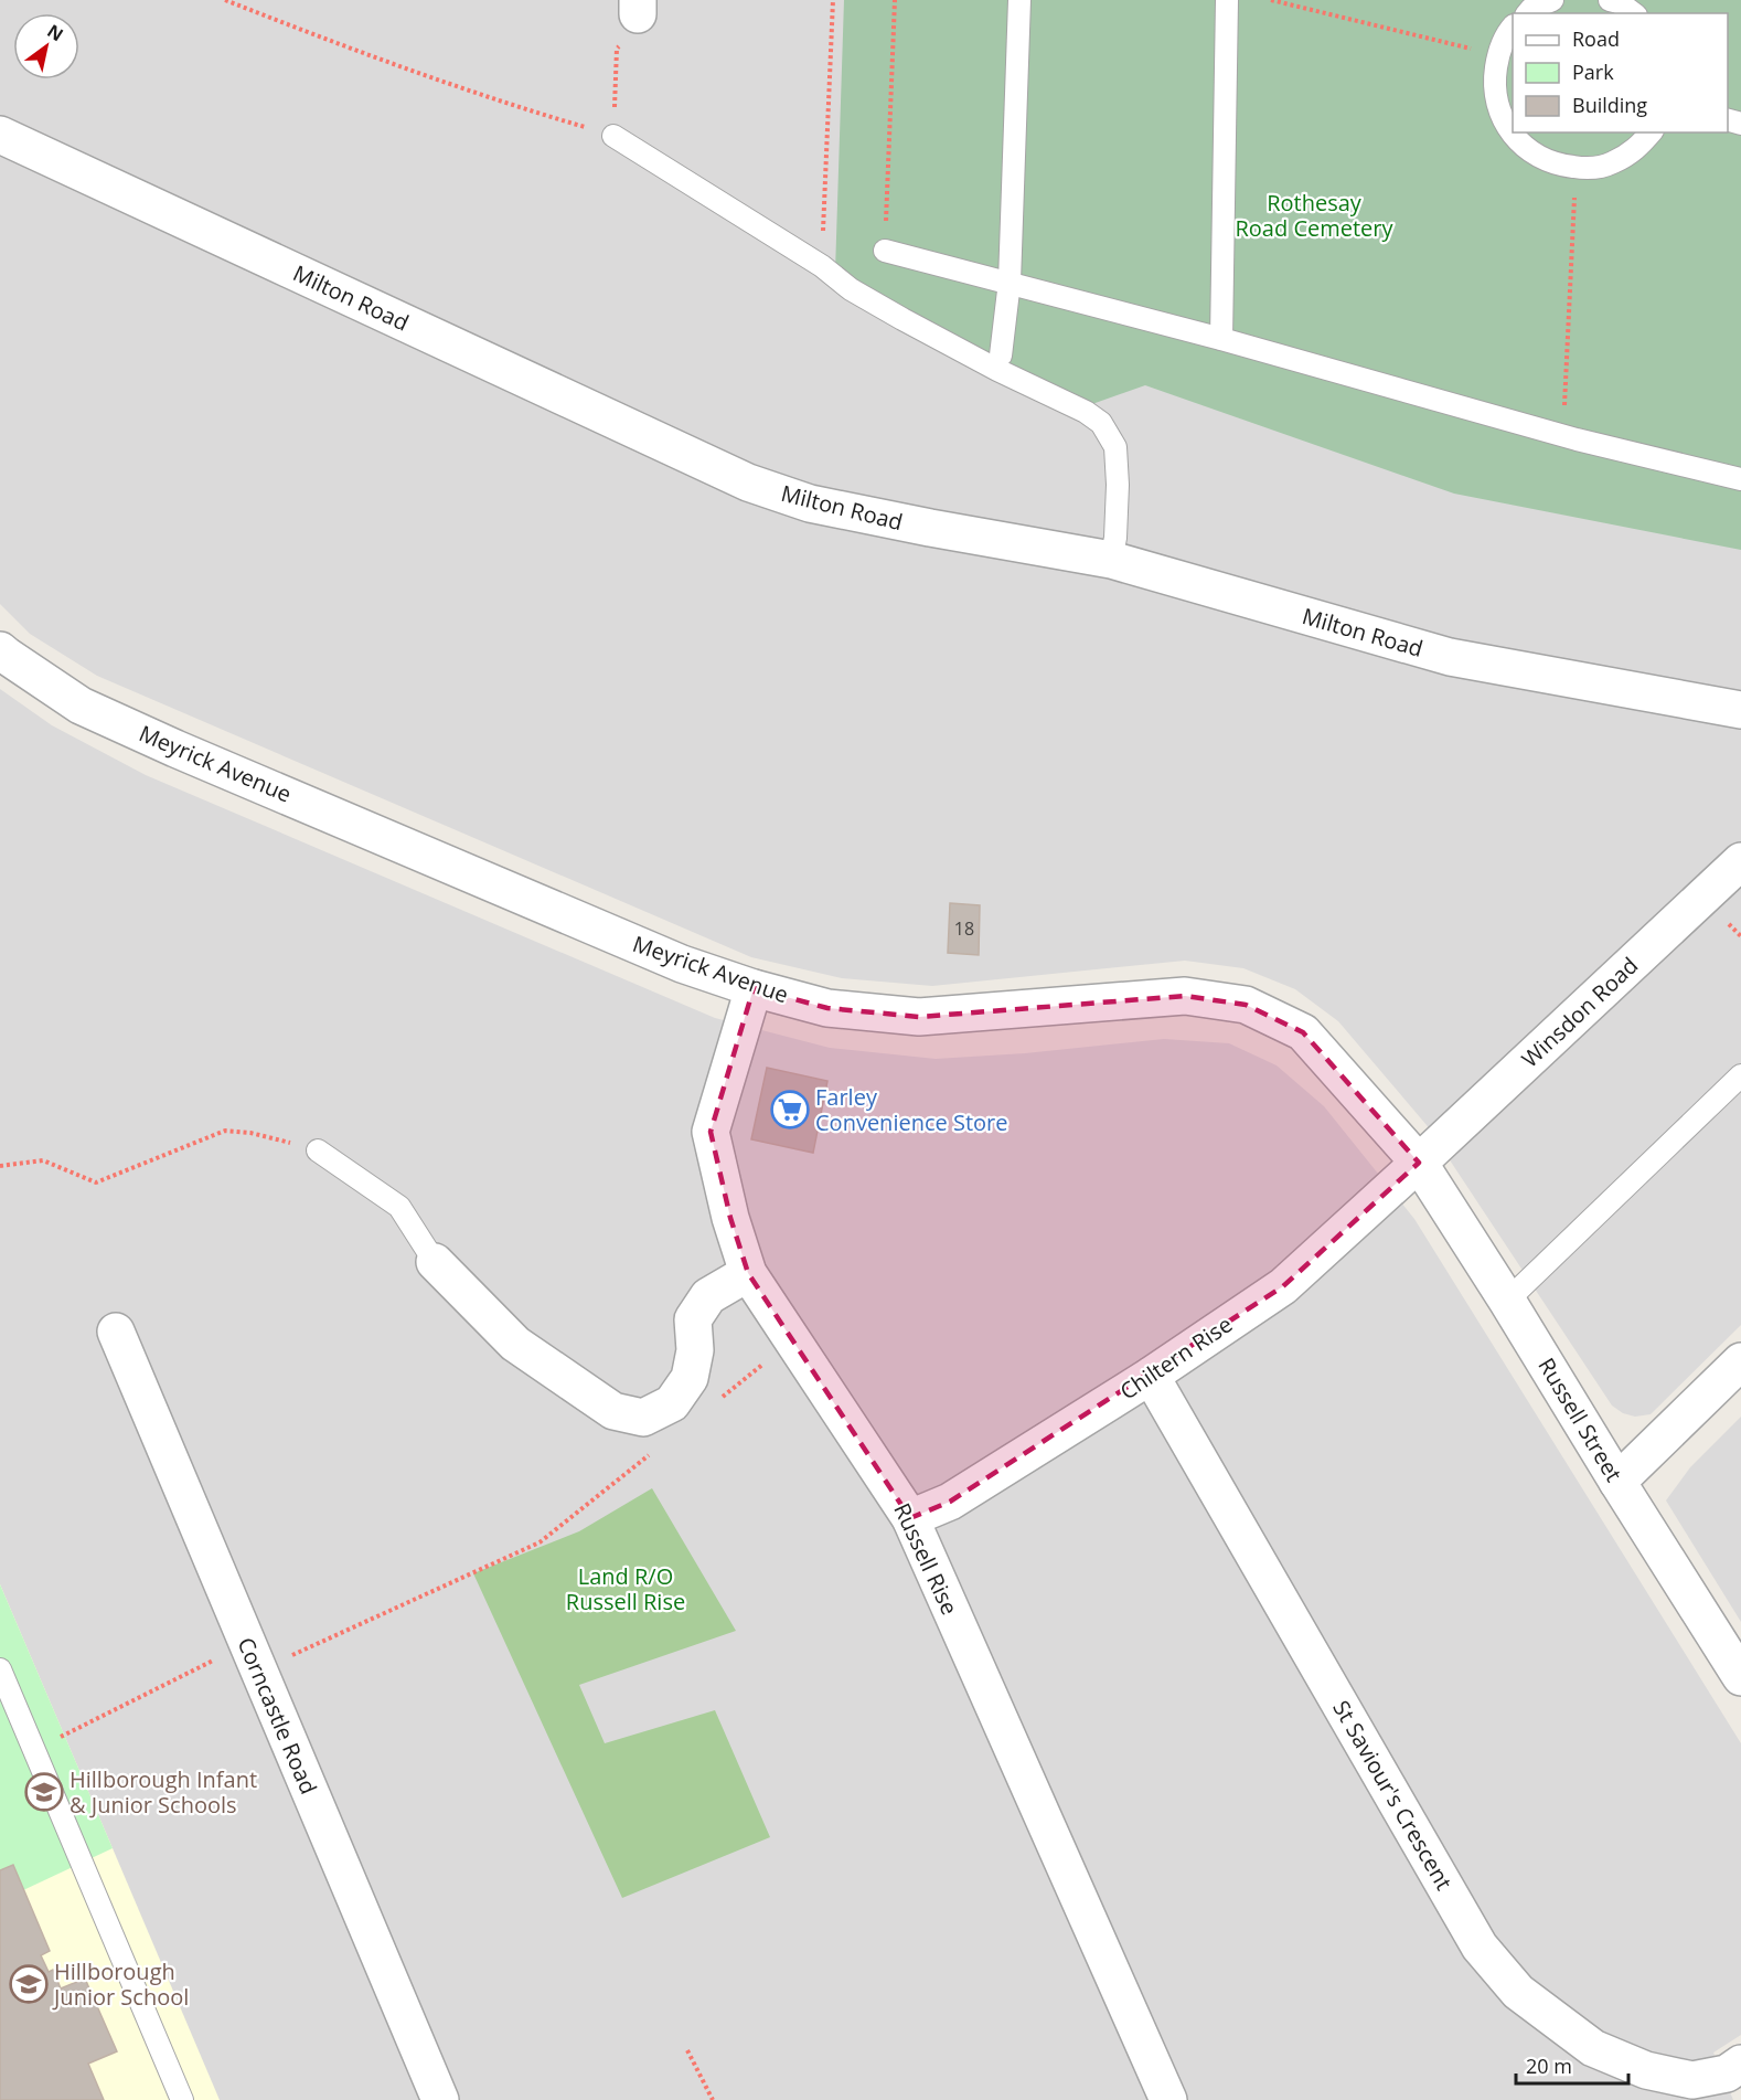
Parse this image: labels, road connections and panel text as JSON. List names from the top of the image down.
{
  "streets": {
    "street": [
      "Milton Road",
      "Meyrick Avenue",
      "Winsdon Road",
      "Chiltern Rise",
      "Russell Street",
      "Russell Rise",
      "Corncastle Road",
      "St Saviour's Crescent"
    ]
  },
  "crossings": [
    ["Meyrick Avenue", "Winsdon Road"],
    ["Meyrick Avenue", "Chiltern Rise"],
    ["Meyrick Avenue", "Russell Street"],
    ["Meyrick Avenue", "Russell Rise"],
    ["Winsdon Road", "Chiltern Rise"],
    ["Winsdon Road", "Russell Street"],
    ["Chiltern Rise", "Russell Street"],
    ["Chiltern Rise", "Russell Rise"],
    ["Chiltern Rise", "St Saviour's Crescent"]
  ],
  "parks": ["Rothesay Road Cemetery", "Land R/O Russell Rise"],
  "places": {
    "supermarket": ["Farley Convenience Store"],
    "school or university": ["Hillborough Infant & Junior Schools", "Hillborough Junior School"]
  },
  "house_numbers": ["18"],
  "legend": ["Road", "Park", "Building"],
  "scale_bar": "20 m",
  "north": "top right"
}
